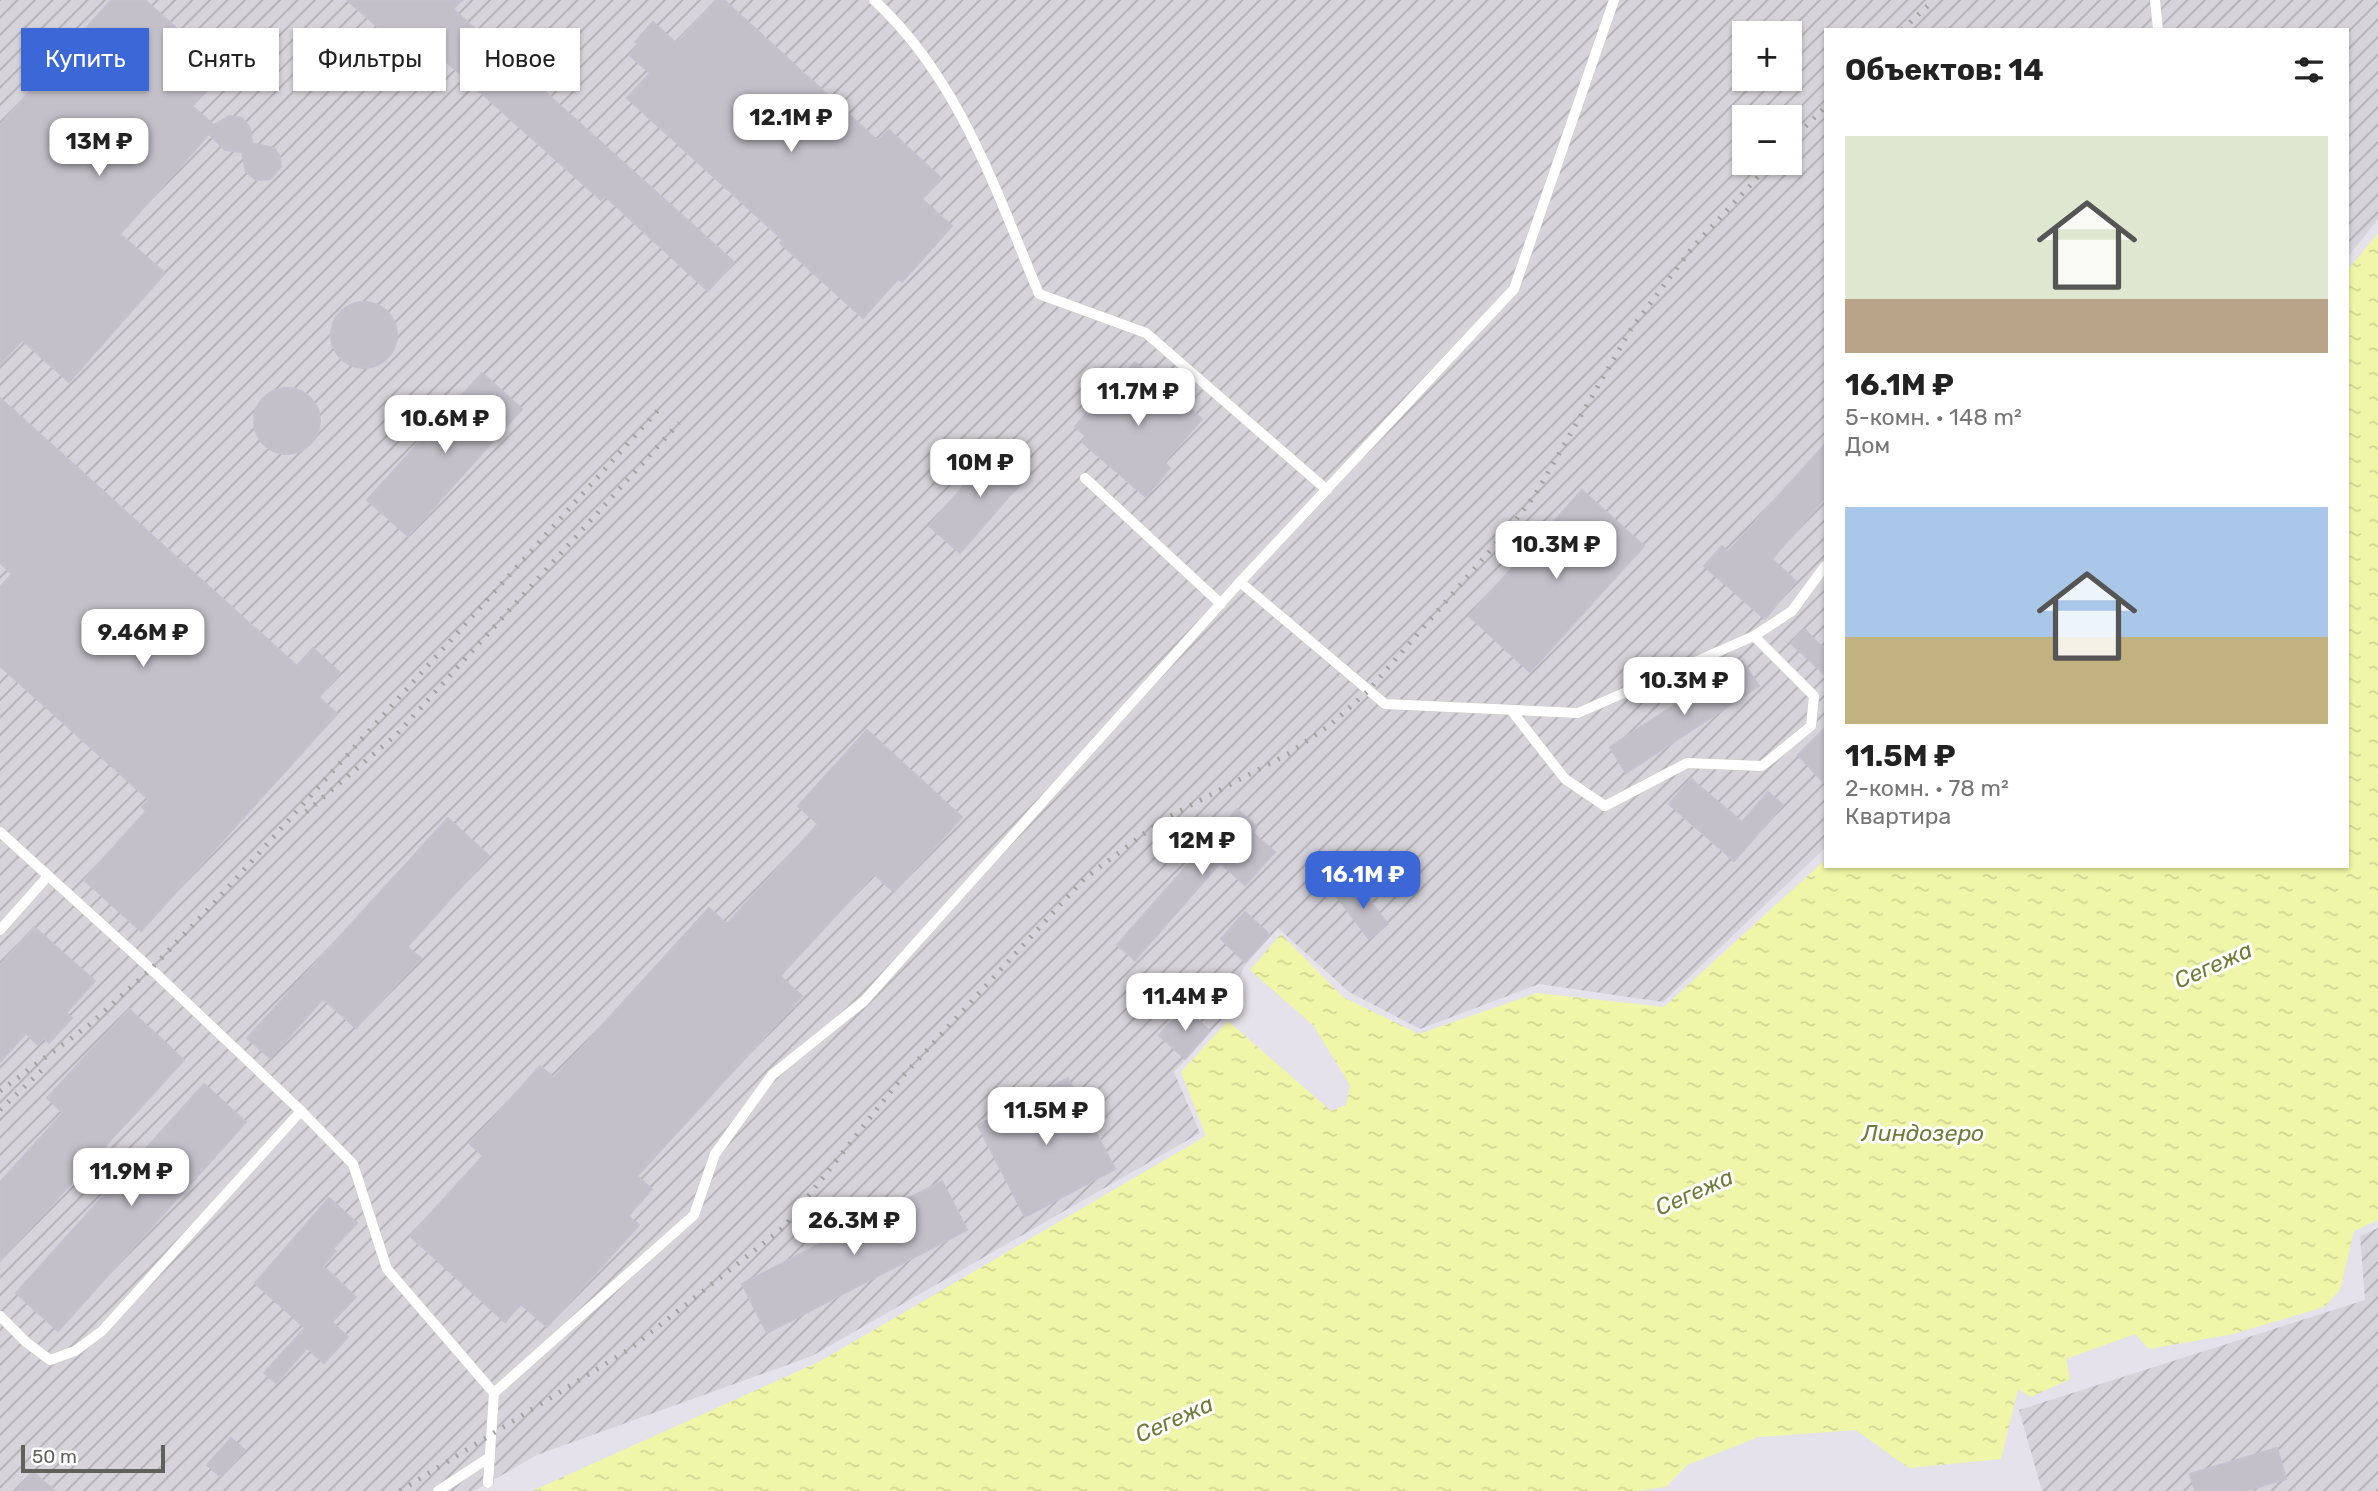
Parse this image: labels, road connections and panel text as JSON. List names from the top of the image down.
{
  "water": ["Сегежа", "Линдозеро"],
  "scale_bar": "50 m",
  "page": {
    "map_buttons": ["+", "−"],
    "chip": [
      "Купить",
      "Снять",
      "Фильтры",
      "Новое"
    ],
    "heading": "Объектов: 14",
    "price": [
      "12.1M ₽",
      "13M ₽",
      "11.7M ₽",
      "10.6M ₽",
      "10M ₽",
      "10.3M ₽",
      "9.46M ₽",
      "10.3M ₽",
      "12M ₽",
      "16.1M ₽",
      "11.4M ₽",
      "11.5M ₽",
      "11.9M ₽",
      "26.3M ₽"
    ],
    "list": [
      {
        "name": "16.1M ₽",
        "note": "5-комн. · 148 m² · Дом"
      },
      {
        "name": "11.5M ₽",
        "note": "2-комн. · 78 m² · Квартира"
      }
    ],
    "scale": "50 m"
  }
}
